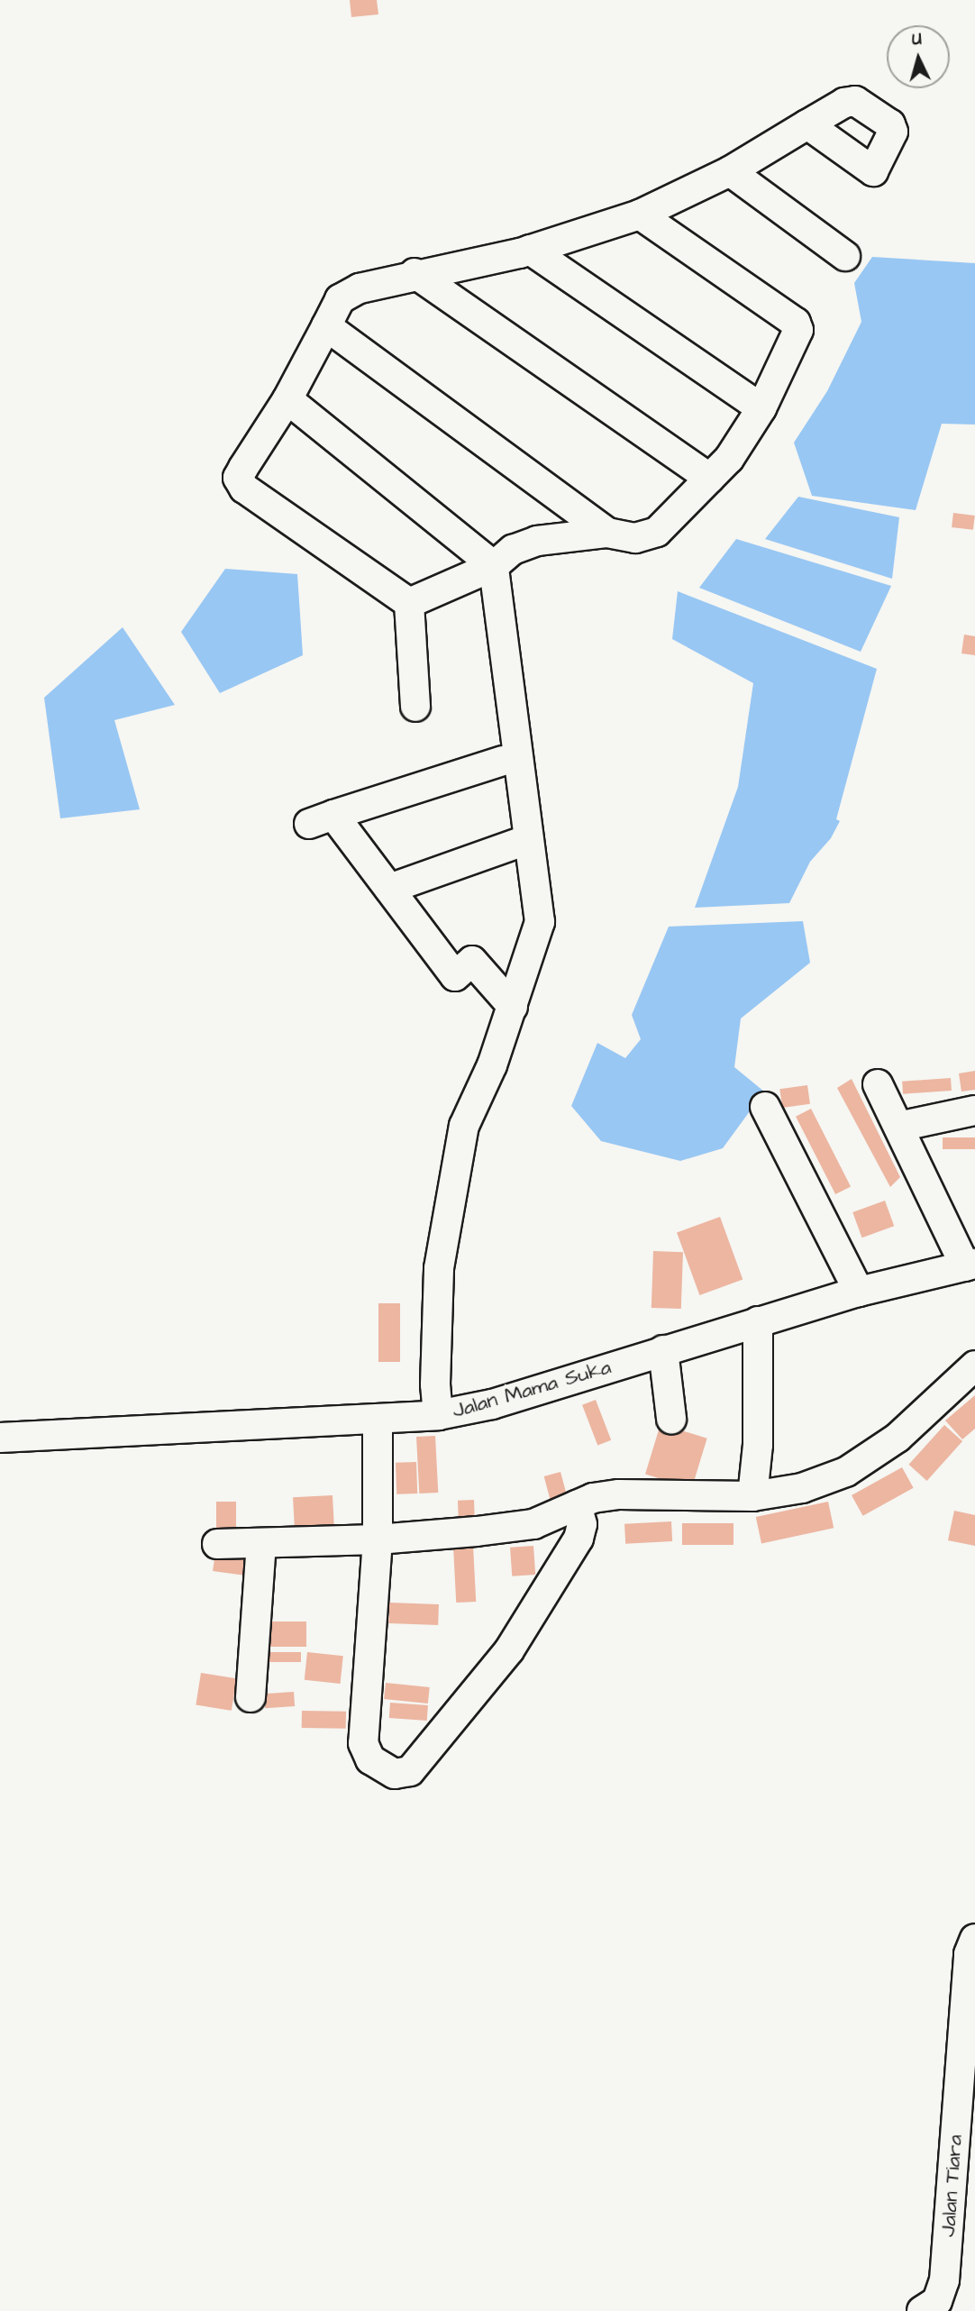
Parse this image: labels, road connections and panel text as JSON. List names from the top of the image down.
{
  "streets": {
    "street": ["Jalan Mama Suka", "Jalan Tiara"]
  },
  "north": "top"
}
